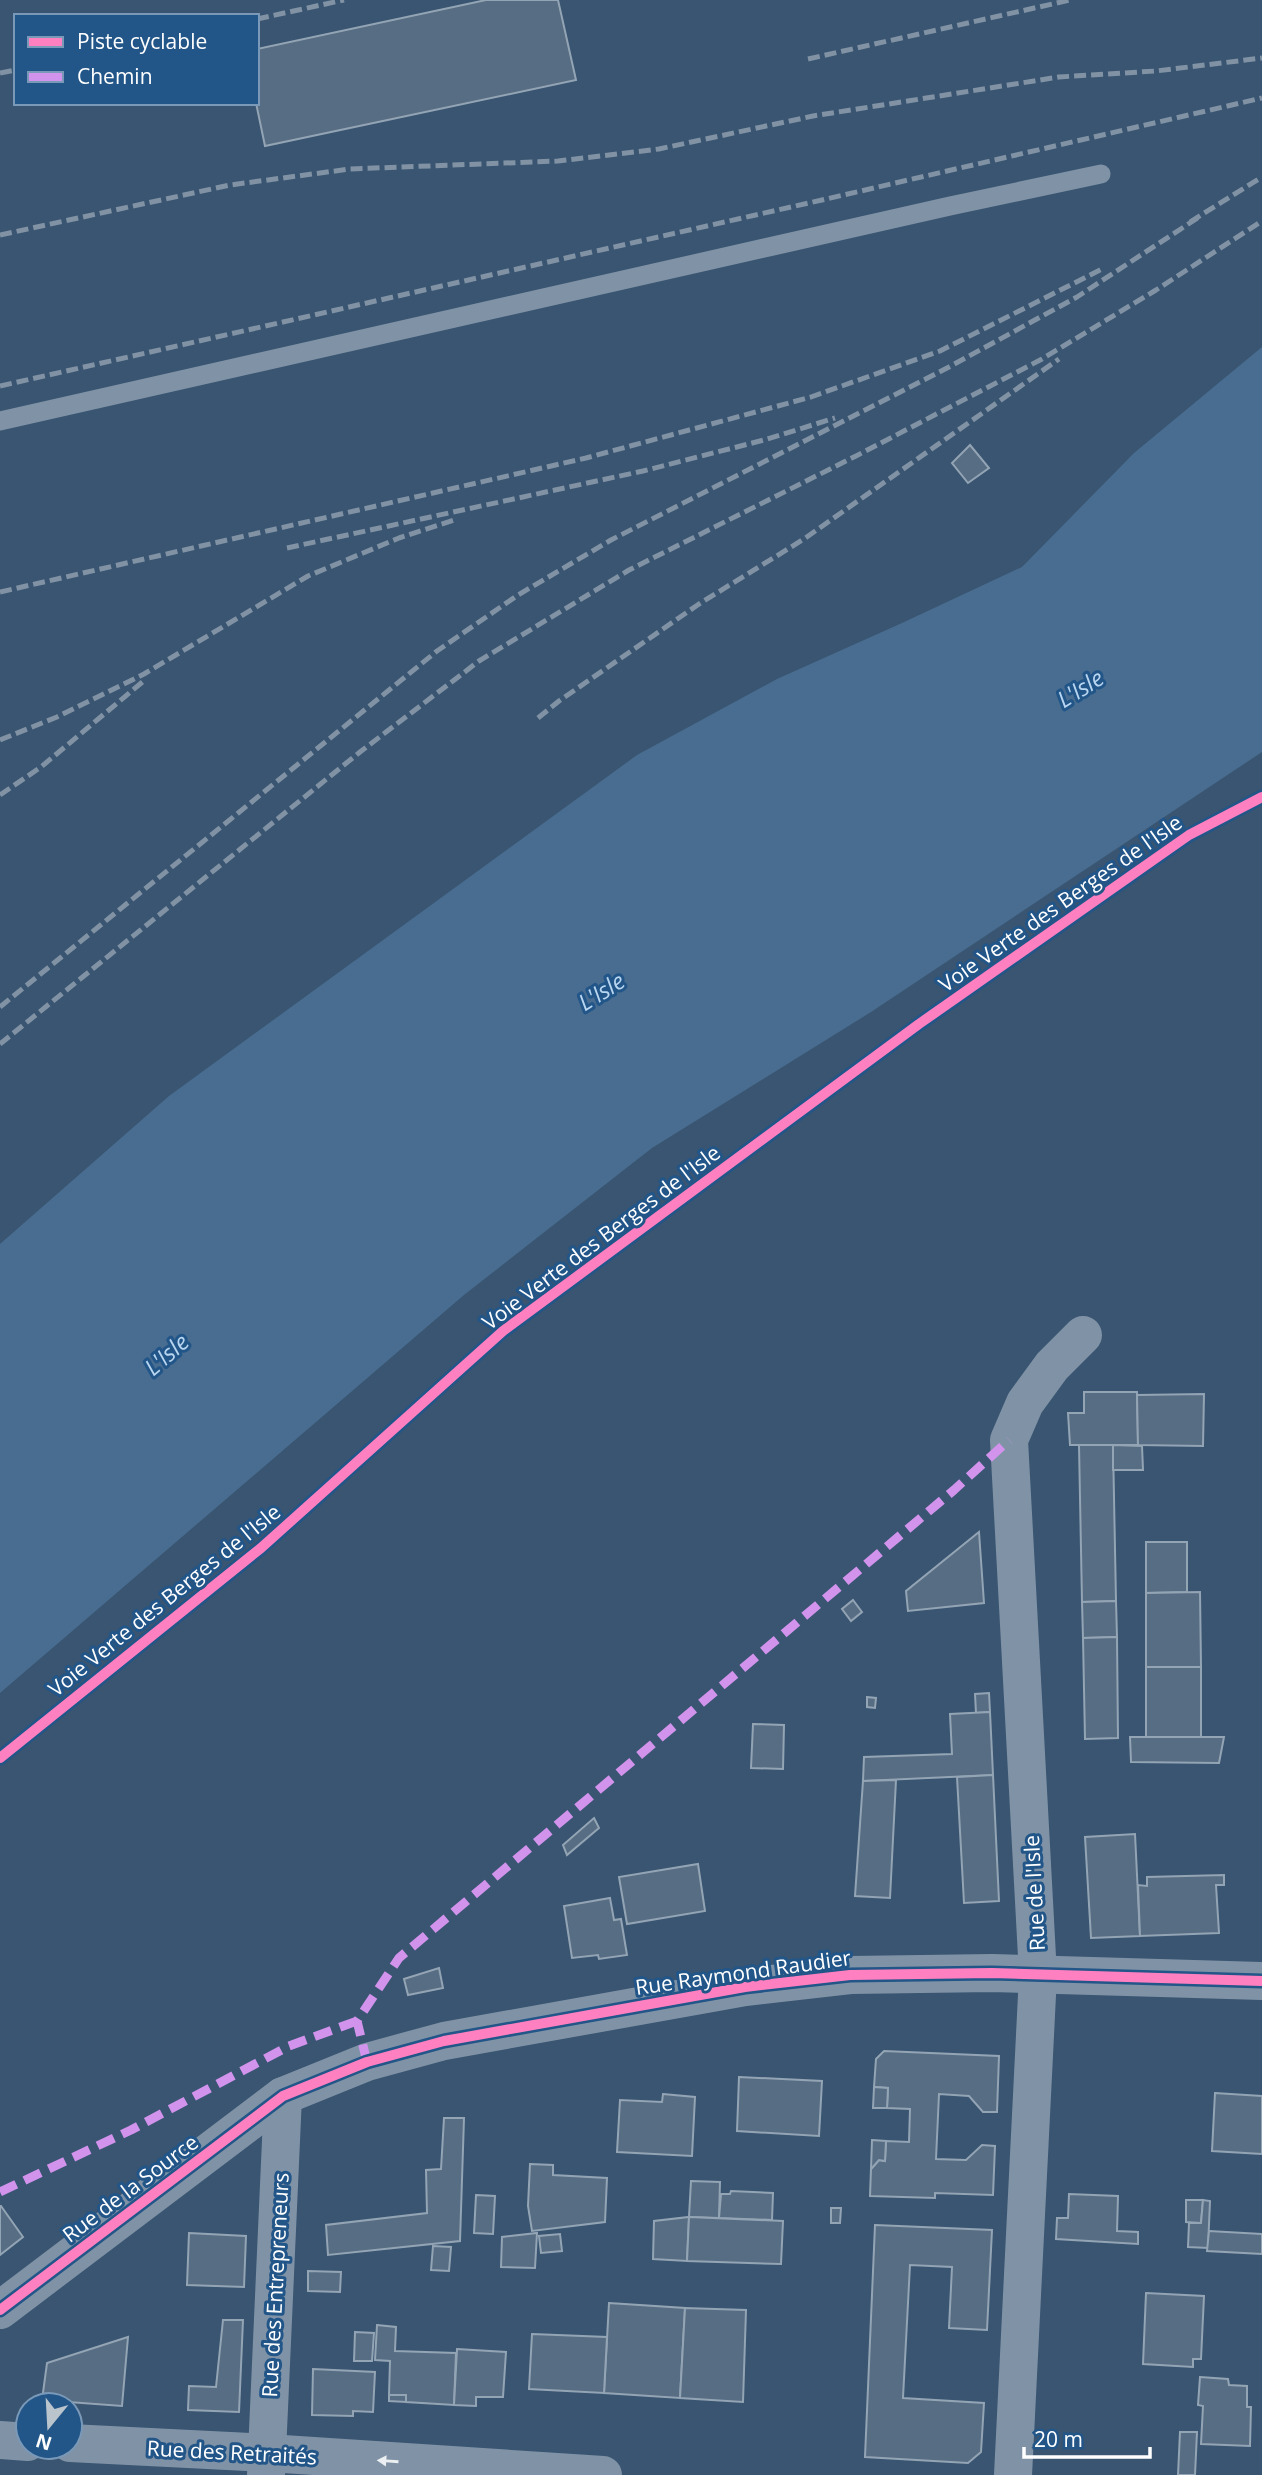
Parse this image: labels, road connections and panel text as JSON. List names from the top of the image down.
{
  "streets": {
    "street": [
      "Rue de l'Isle",
      "Rue Raymond Raudier",
      "Rue de la Source",
      "Rue des Entrepreneurs",
      "Rue des Retraités"
    ],
    "cycle path": ["Voie Verte des Berges de l'Isle"]
  },
  "crossings": [
    ["Rue de l'Isle", "Rue Raymond Raudier"],
    ["Rue Raymond Raudier", "Rue de la Source"],
    ["Rue Raymond Raudier", "Rue des Entrepreneurs"],
    ["Rue de la Source", "Rue des Entrepreneurs"],
    ["Rue des Entrepreneurs", "Rue des Retraités"]
  ],
  "one_way": ["Rue des Retraités"],
  "water": ["L'Isle"],
  "legend": ["Piste cyclable", "Chemin"],
  "scale_bar": "20 m",
  "north": "bottom"
}
